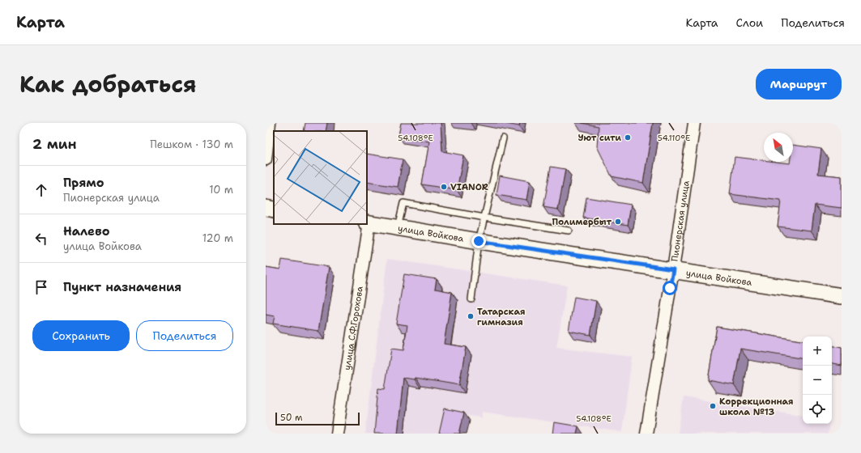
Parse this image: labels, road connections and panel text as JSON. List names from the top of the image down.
{
  "streets": {
    "main road": ["улица Войкова"],
    "street": ["Пионерская улица", "улица С.Ф.Горохова"]
  },
  "crossings": [
    ["Пионерская улица", "улица Войкова"],
    ["улица Войкова", "улица С.Ф.Горохова"]
  ],
  "places": [
    "Уют сити",
    "VIANOR",
    "Полимербыт",
    "Татарская гимназия",
    "Коррекционная школа №13"
  ],
  "scale_bar": "50 m",
  "north": "top left",
  "page": {
    "header": "Карта",
    "nav": ["Карта", "Слои", "Поделиться"],
    "title": "Как добраться",
    "buttons": [
      "Маршрут",
      ["Сохранить", "Поделиться"]
    ],
    "heading": ["2 мин", "Пешком · 130 m"],
    "list": [
      ["Прямо", "Пионерская улица", "10 m"],
      ["Налево", "улица Войкова", "120 m"],
      "Пункт назначения"
    ],
    "map_buttons": ["+", "−"],
    "scale": "50 m"
  },
  "coordinates": ["54.108°E", "54.110°E"]
}
